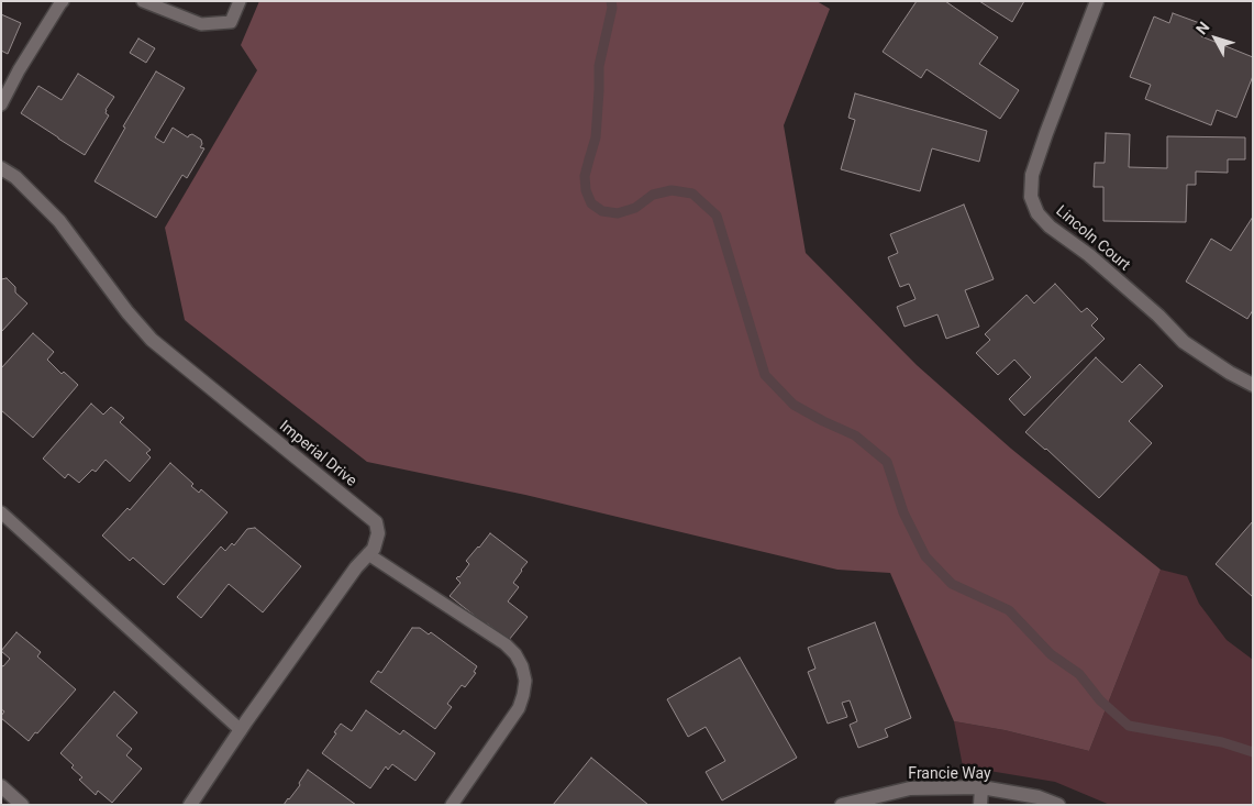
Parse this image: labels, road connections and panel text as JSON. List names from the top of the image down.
{
  "streets": {
    "street": ["Lincoln Court", "Imperial Drive", "Francie Way"]
  },
  "north": "top left"
}
